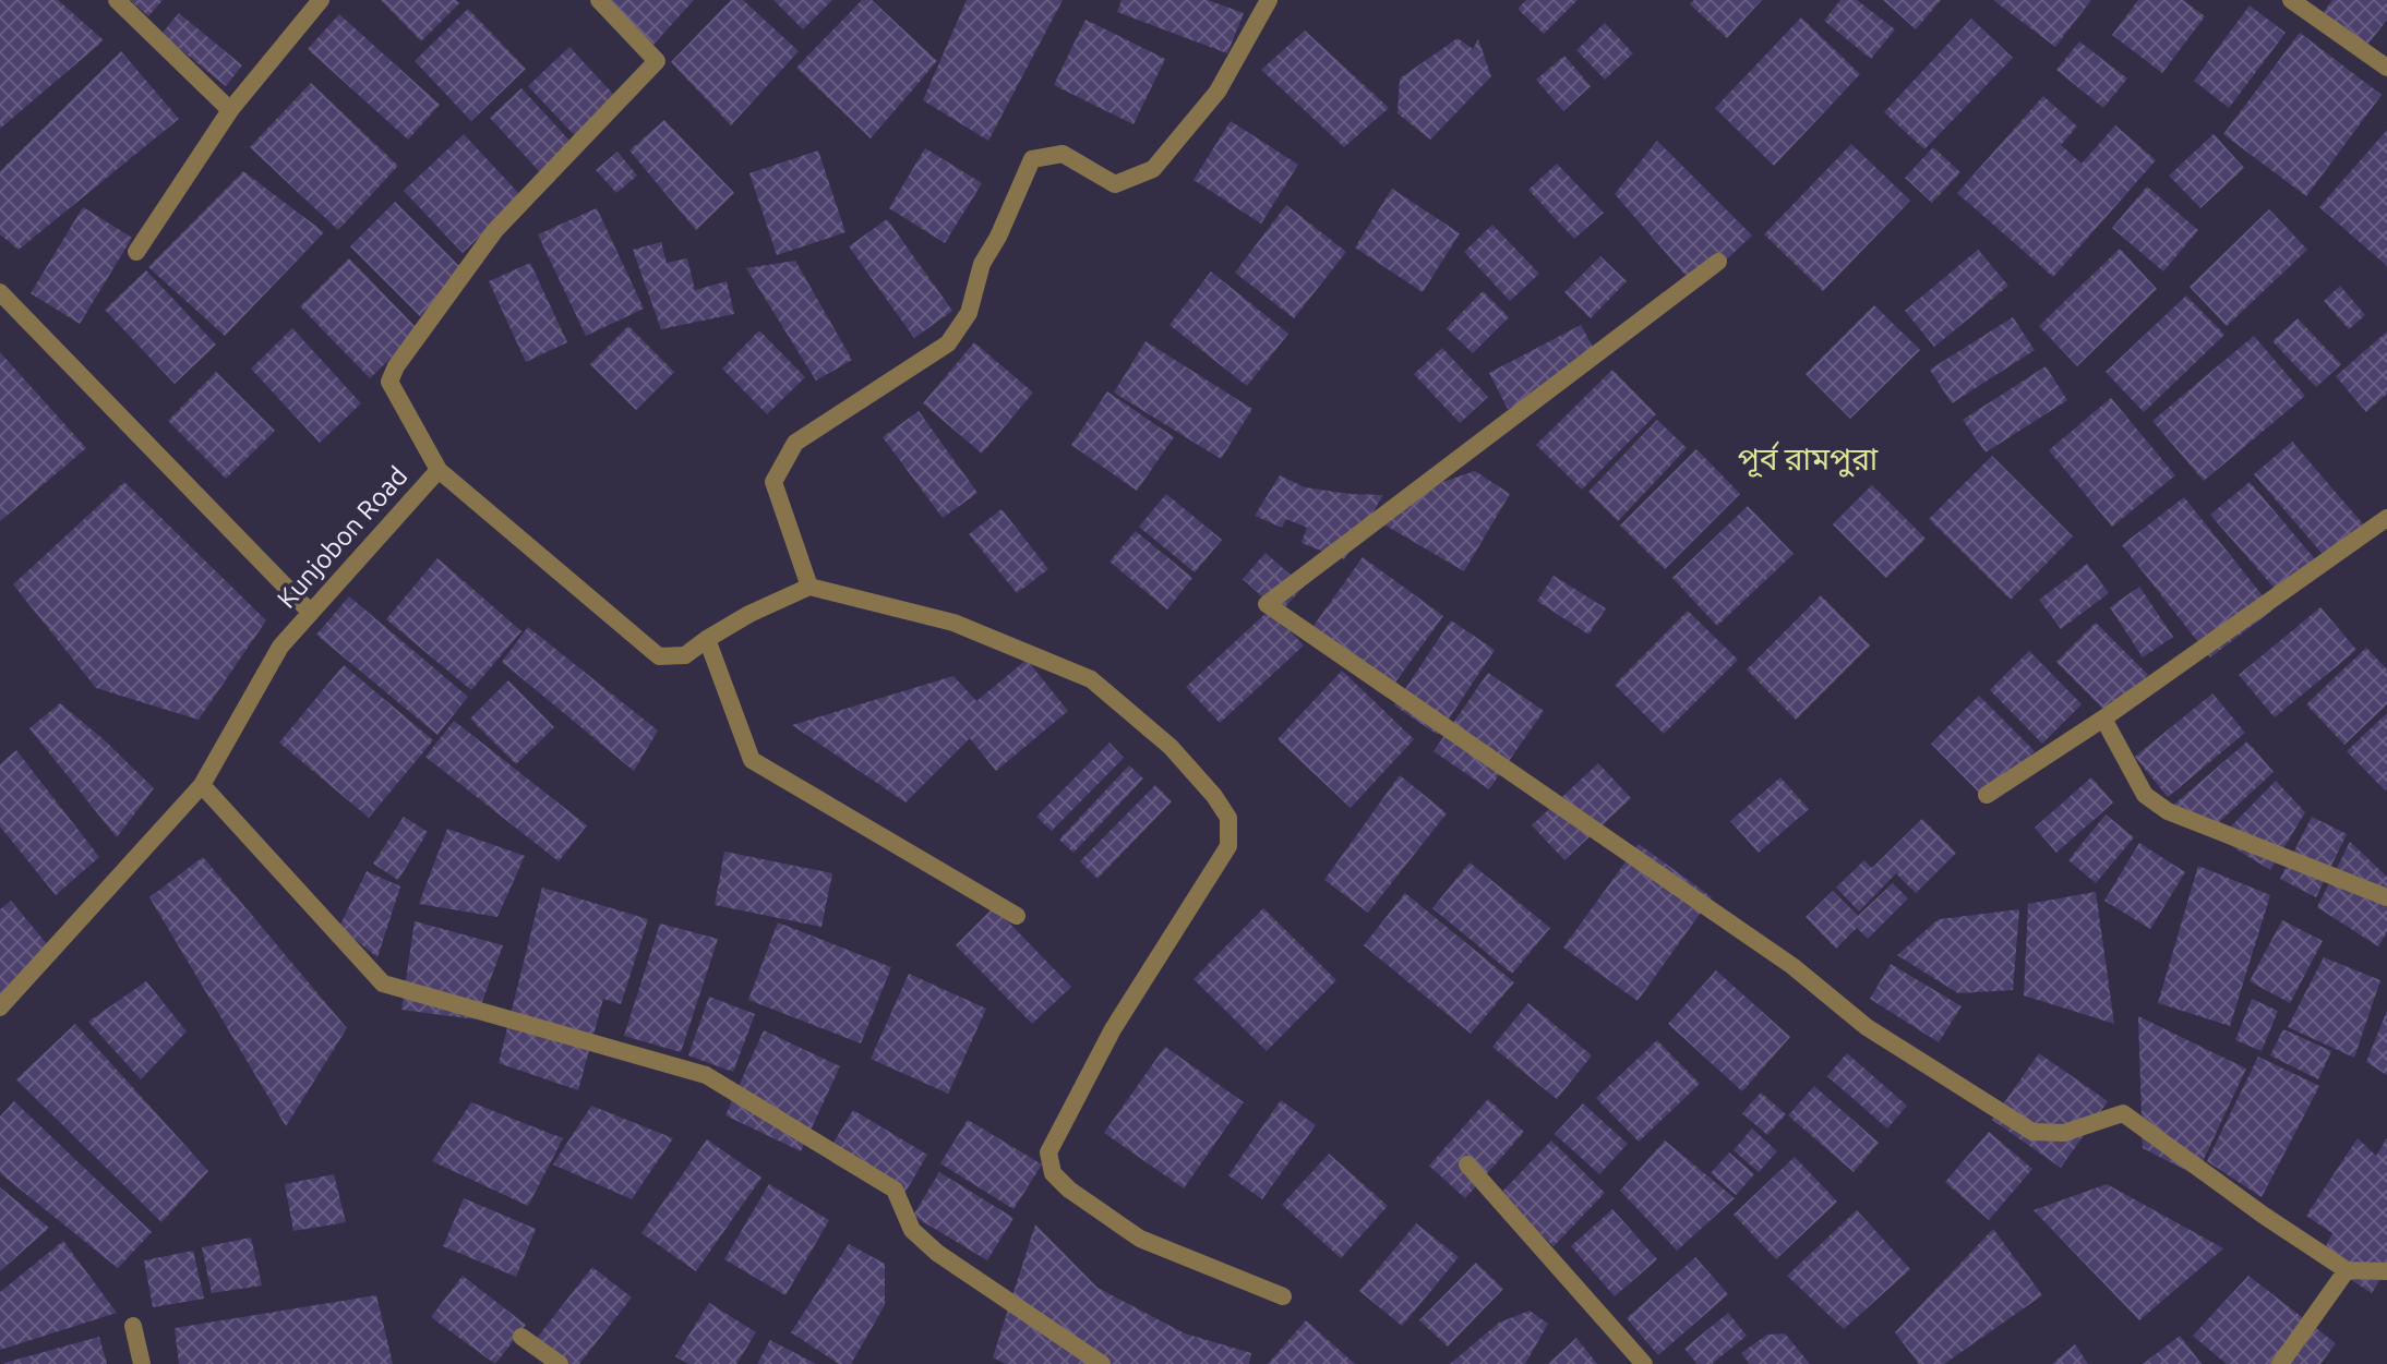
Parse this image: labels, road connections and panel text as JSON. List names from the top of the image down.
{
  "streets": {
    "street": ["Kunjobon Road"]
  },
  "districts": ["পূর্ব রামপুরা"]
}
